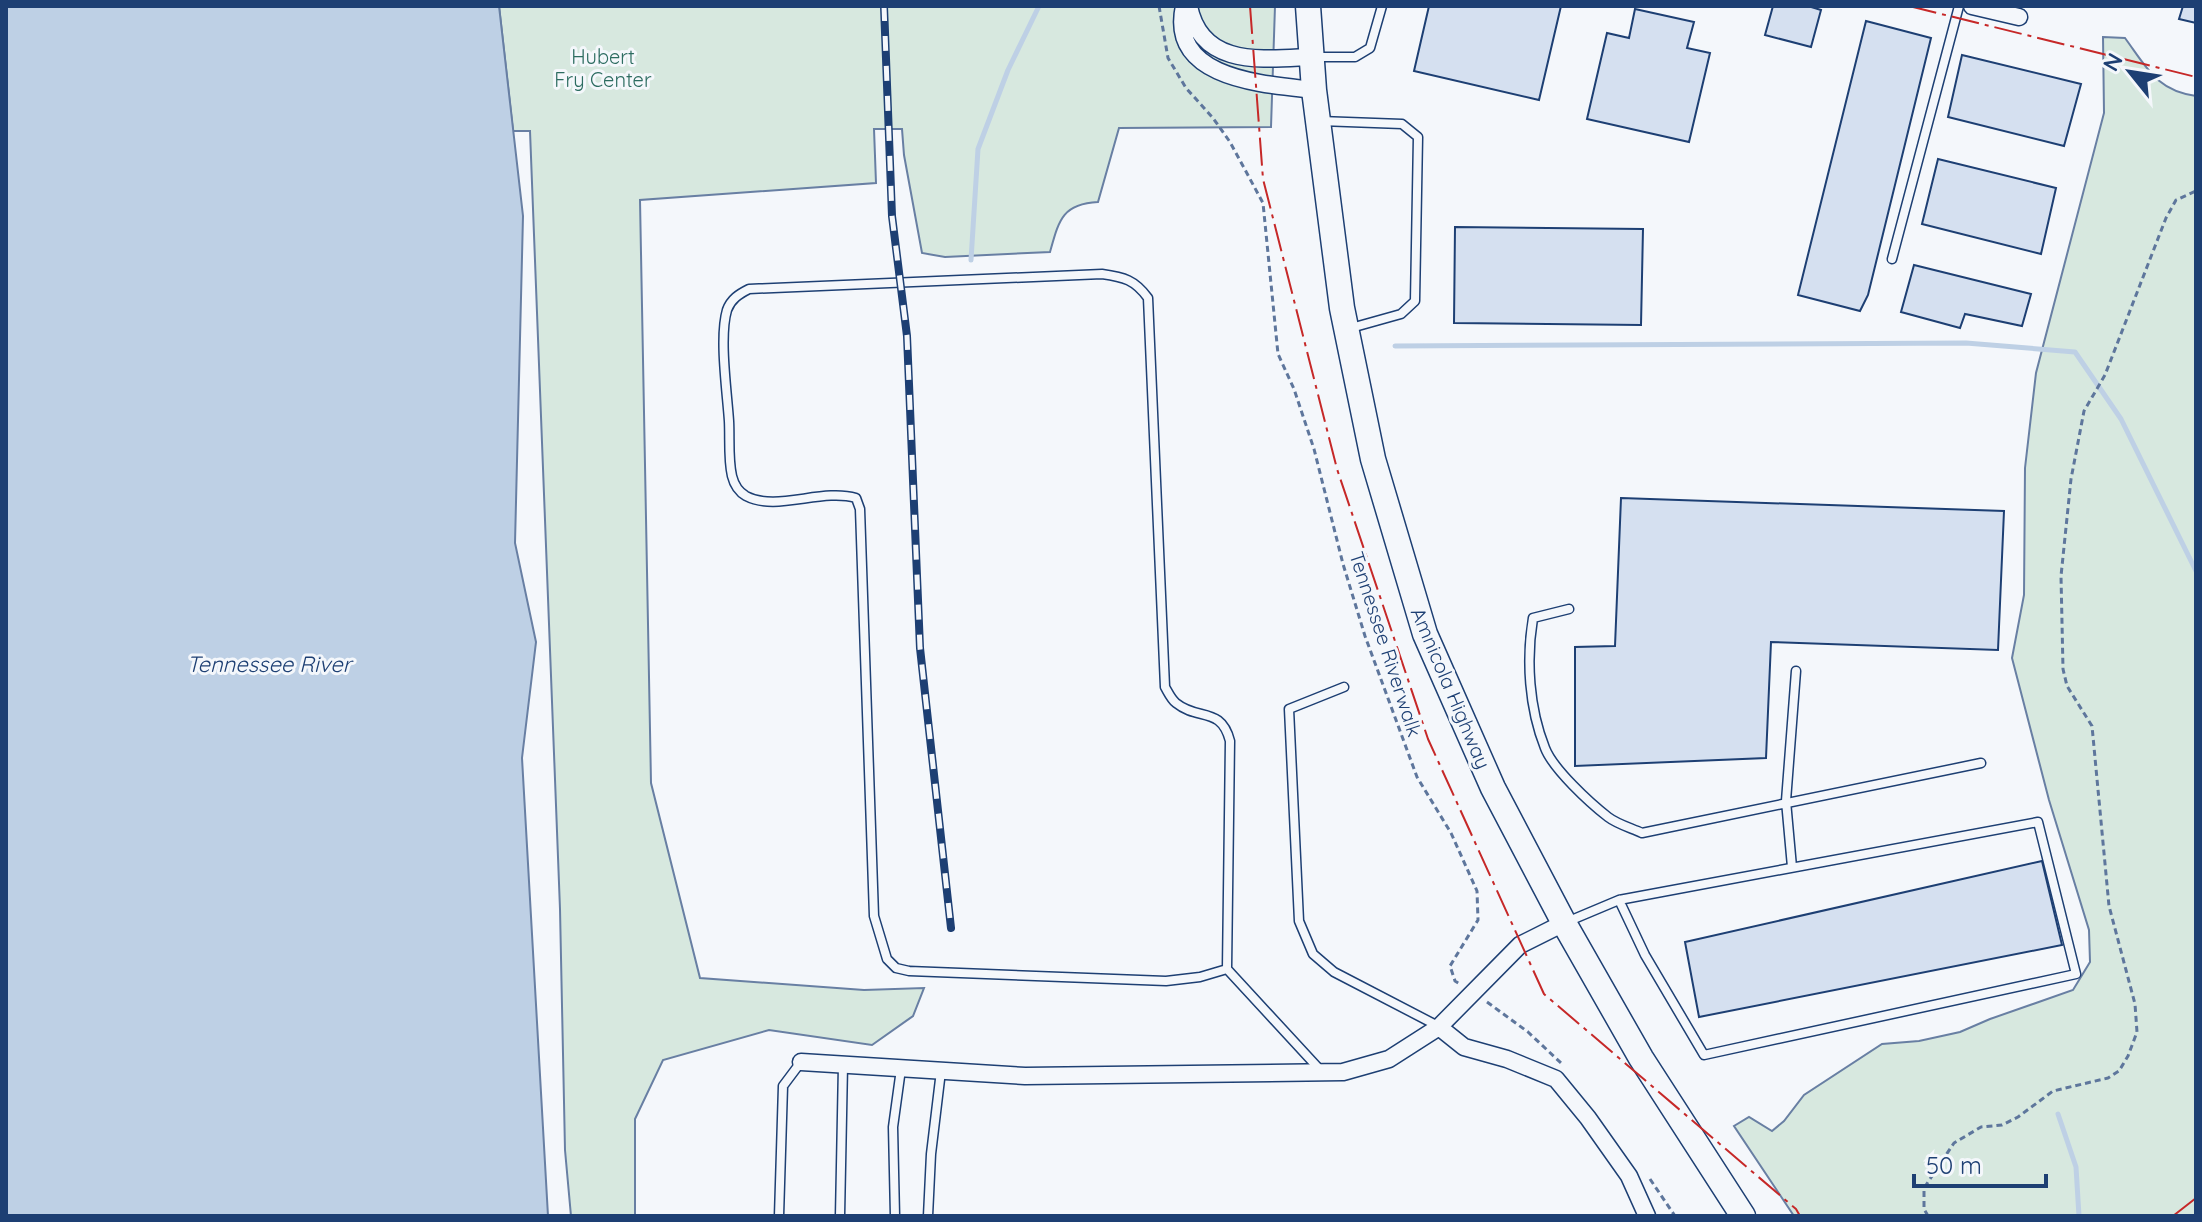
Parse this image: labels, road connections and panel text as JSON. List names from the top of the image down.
{
  "streets": {
    "main road": ["Amnicola Highway"],
    "path": ["Tennessee Riverwalk"]
  },
  "water": ["Tennessee River"],
  "parks": ["Hubert Fry Center"],
  "scale_bar": "50 m",
  "north": "top left"
}
